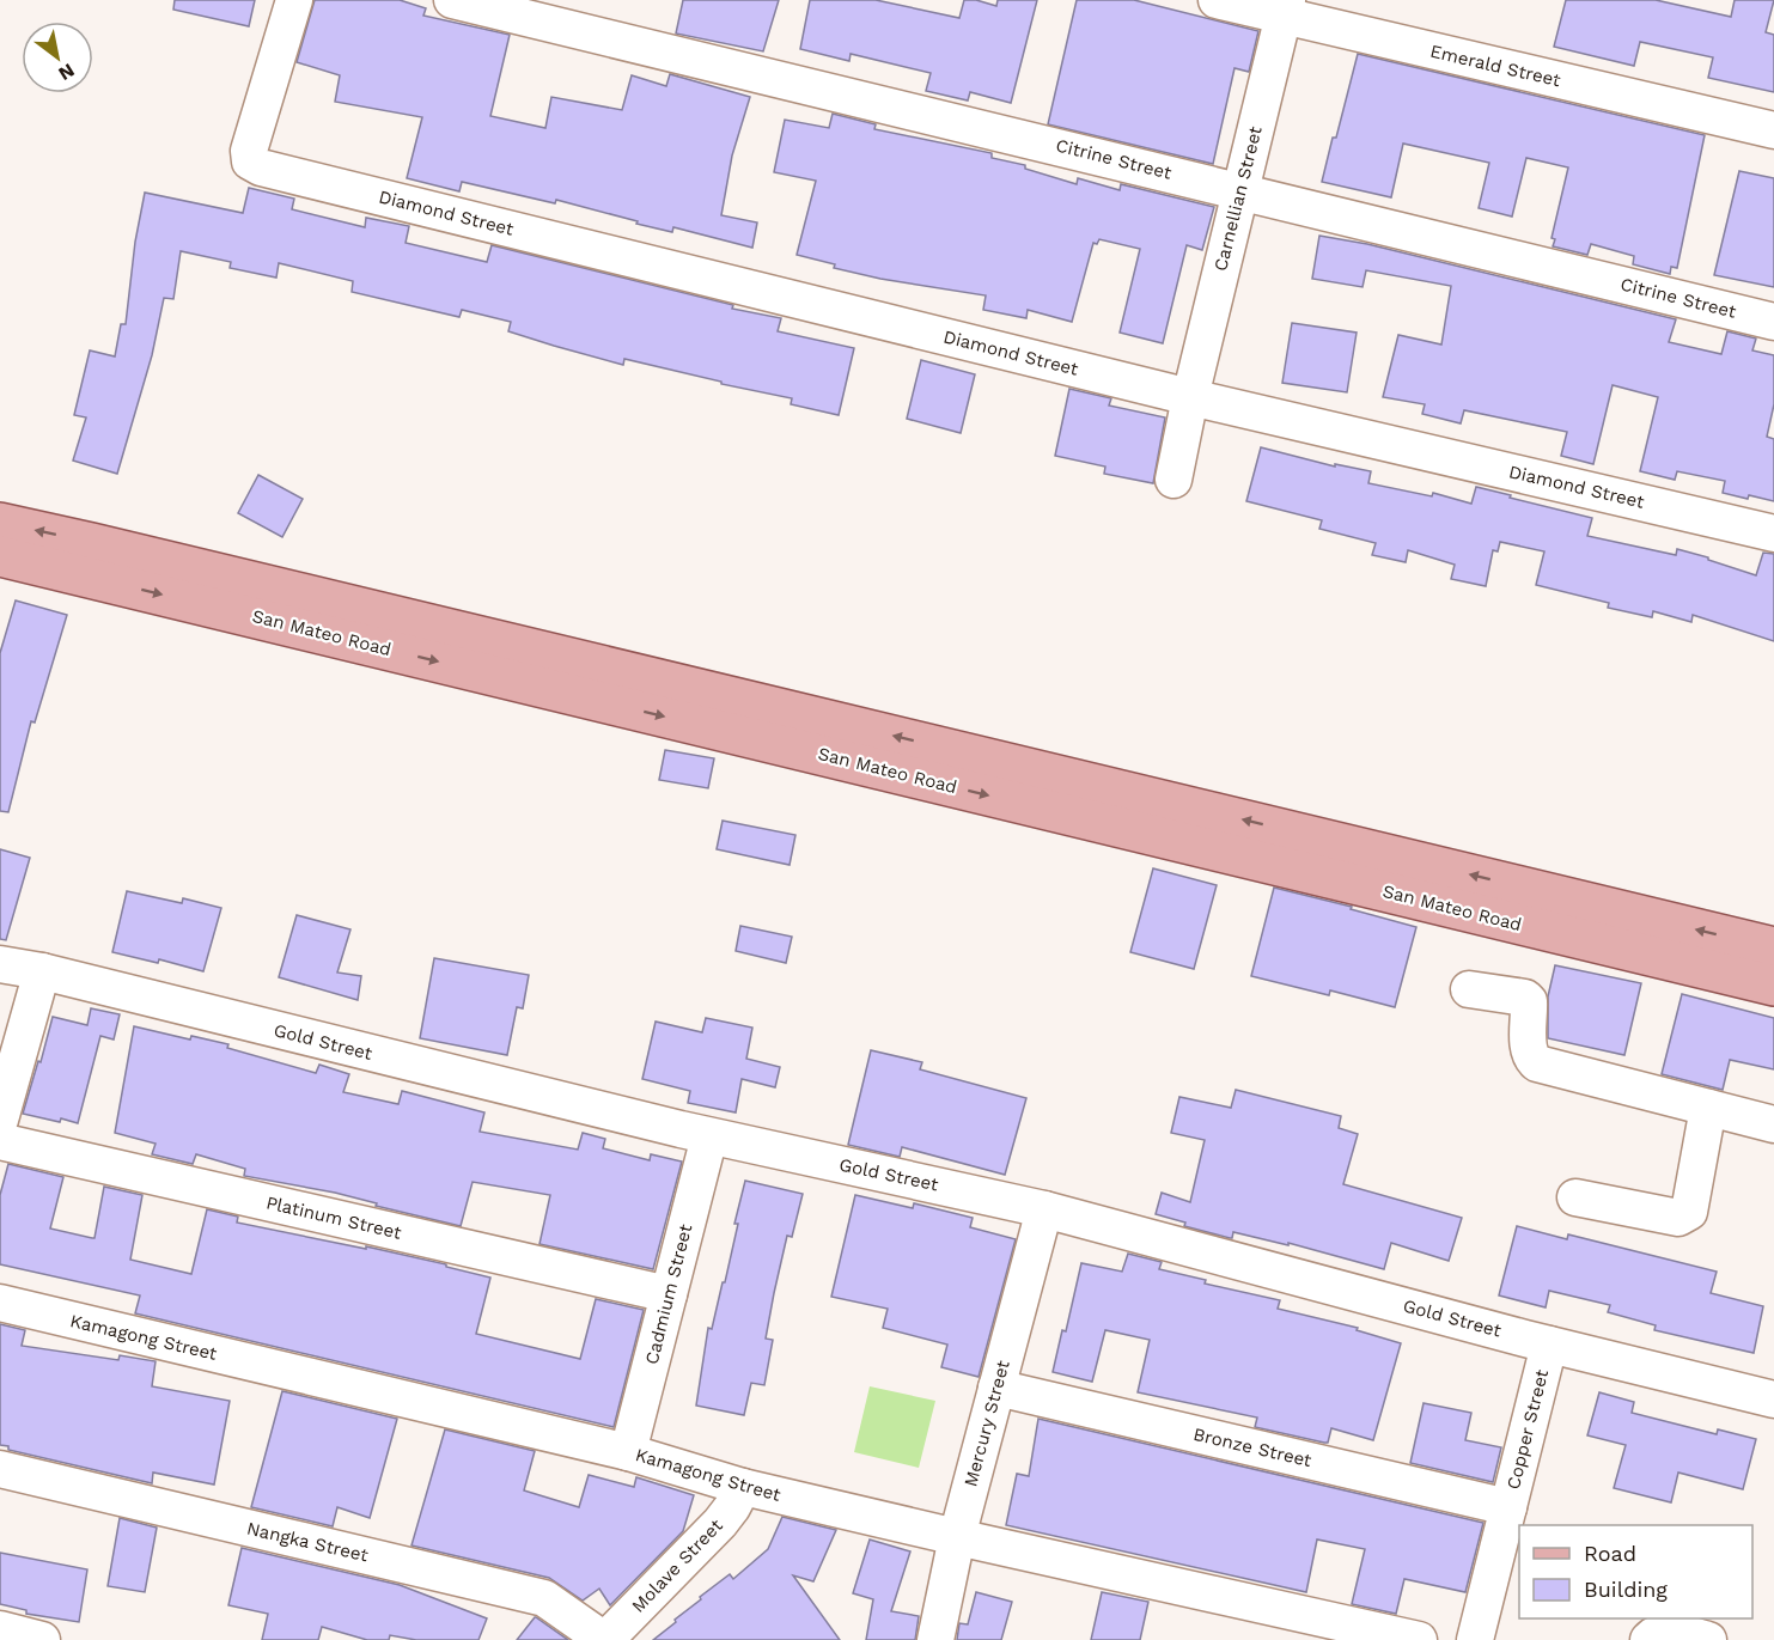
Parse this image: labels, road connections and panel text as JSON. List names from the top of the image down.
{
  "streets": {
    "main road": ["San Mateo Road"],
    "street": [
      "Emerald Street",
      "Citrine Street",
      "Carnellian Street",
      "Diamond Street",
      "Gold Street",
      "Platinum Street",
      "Cadmium Street",
      "Kamagong Street",
      "Mercury Street",
      "Copper Street",
      "Bronze Street",
      "Nangka Street",
      "Molave Street"
    ]
  },
  "crossings": [
    ["Emerald Street", "Carnellian Street"],
    ["Citrine Street", "Carnellian Street"],
    ["Carnellian Street", "Diamond Street"],
    ["Gold Street", "Cadmium Street"],
    ["Gold Street", "Mercury Street"],
    ["Gold Street", "Copper Street"],
    ["Platinum Street", "Cadmium Street"],
    ["Cadmium Street", "Kamagong Street"],
    ["Kamagong Street", "Mercury Street"],
    ["Kamagong Street", "Molave Street"],
    ["Mercury Street", "Bronze Street"],
    ["Copper Street", "Bronze Street"],
    ["Nangka Street", "Molave Street"]
  ],
  "legend": ["Road", "Building"],
  "north": "bottom right"
}
